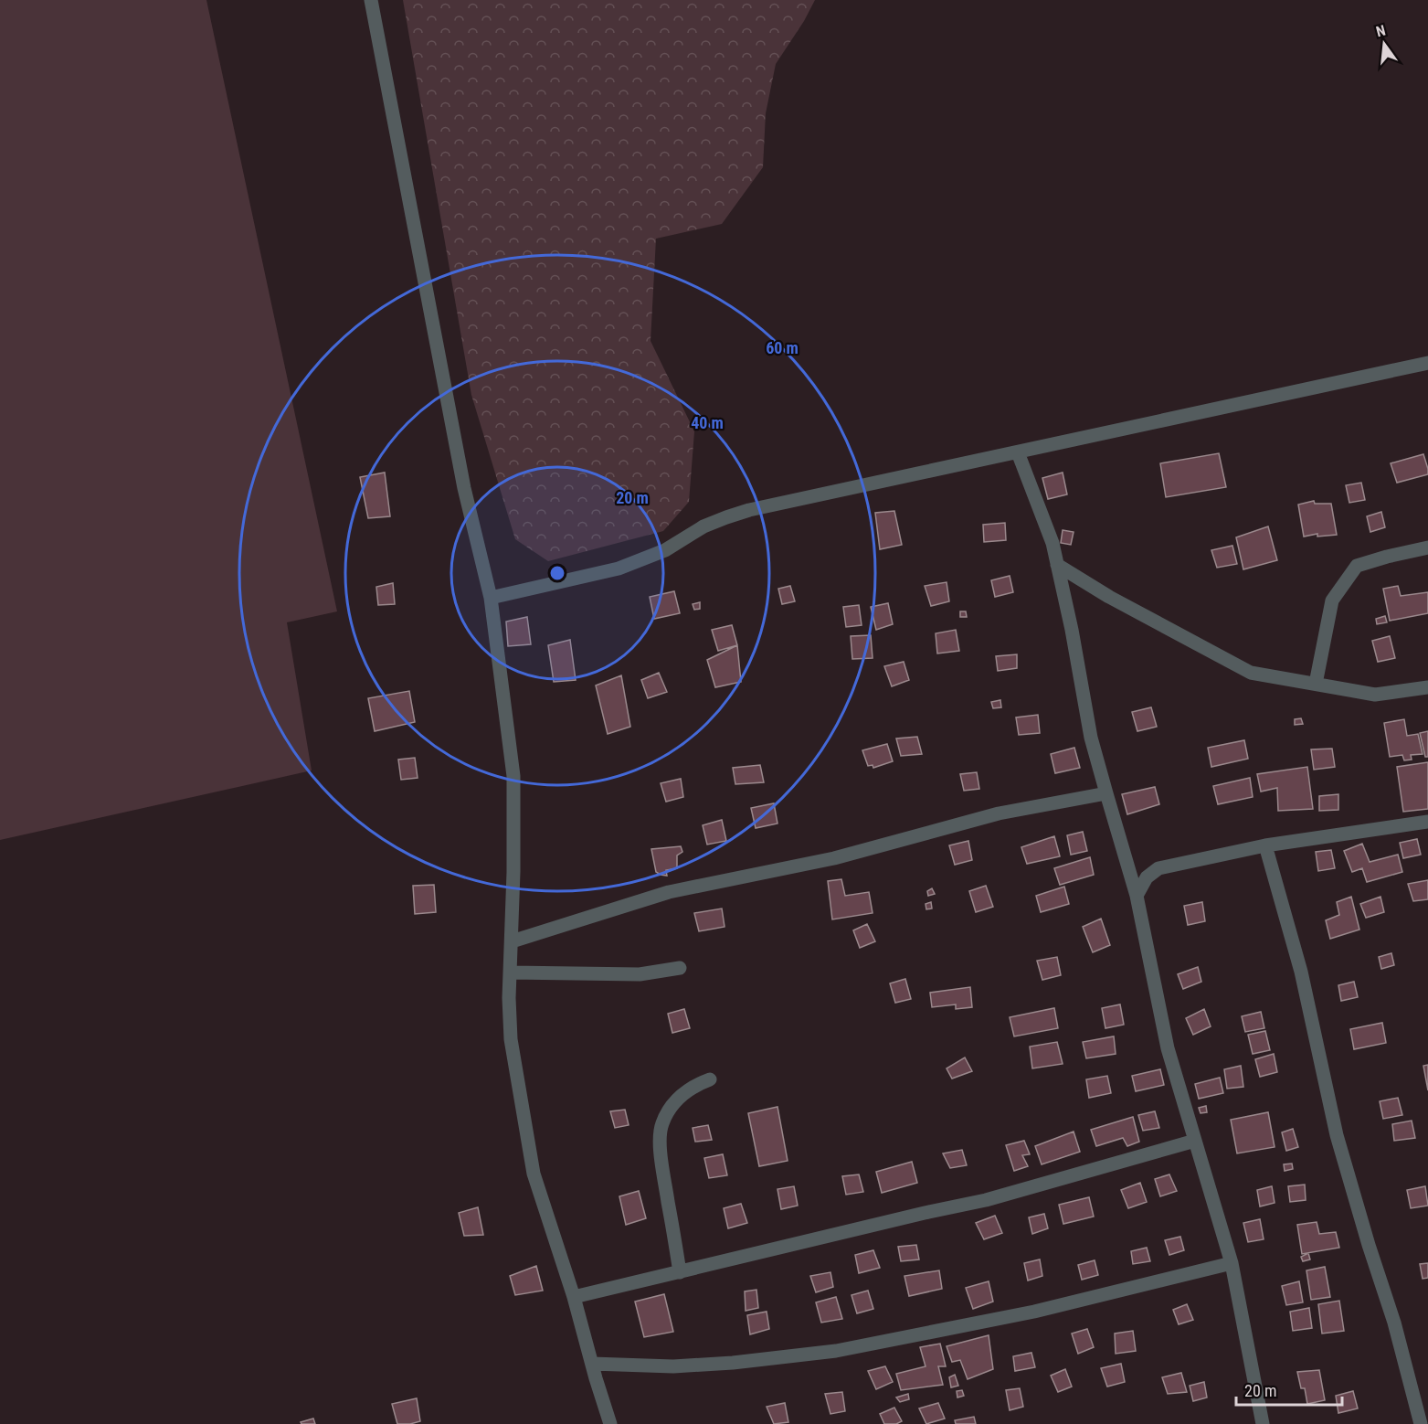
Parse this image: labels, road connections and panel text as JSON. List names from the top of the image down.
{
  "scale_bar": "20 m",
  "north": "top",
  "rings": ["60 m", "40 m", "20 m"]
}
